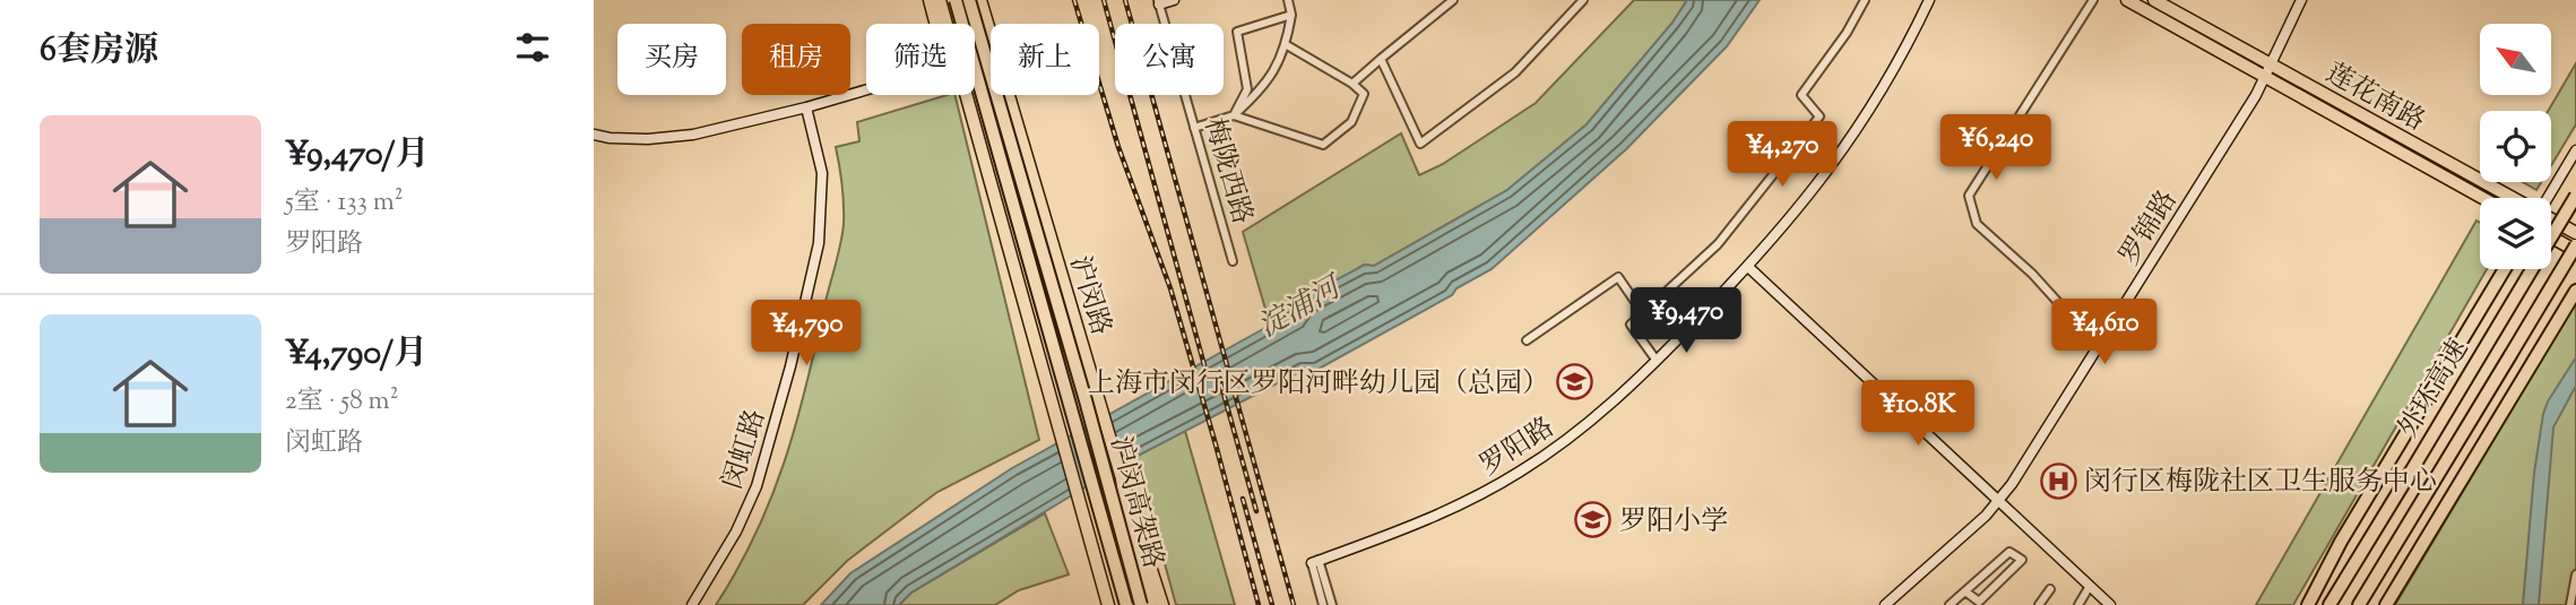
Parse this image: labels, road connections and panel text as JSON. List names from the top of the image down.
{
  "streets": {
    "highway": ["沪闵路", "外环高速", "沪闵高架路"],
    "main road": ["莲花南路"],
    "street": [
      "梅陇西路",
      "罗锦路",
      "罗阳路",
      "闵虹路"
    ]
  },
  "crossings": [
    ["莲花南路", "罗锦路"]
  ],
  "water": ["淀浦河"],
  "places": {
    "school or university": ["上海市闵行区罗阳河畔幼儿园（总园）", "罗阳小学"],
    "hospital": ["闵行区梅陇社区卫生服务中心"]
  },
  "north": "top left",
  "page": {
    "heading": "6套房源",
    "chip": [
      "买房",
      "租房",
      "筛选",
      "新上",
      "公寓"
    ],
    "list": [
      {
        "name": "¥9,470/月",
        "note": "5室 · 133 m² · 罗阳路"
      },
      {
        "name": "¥4,790/月",
        "note": "2室 · 58 m² · 闵虹路"
      }
    ],
    "price": [
      "¥6,240",
      "¥4,270",
      "¥9,470",
      "¥4,610",
      "¥4,790",
      "¥10.8K"
    ]
  }
}
